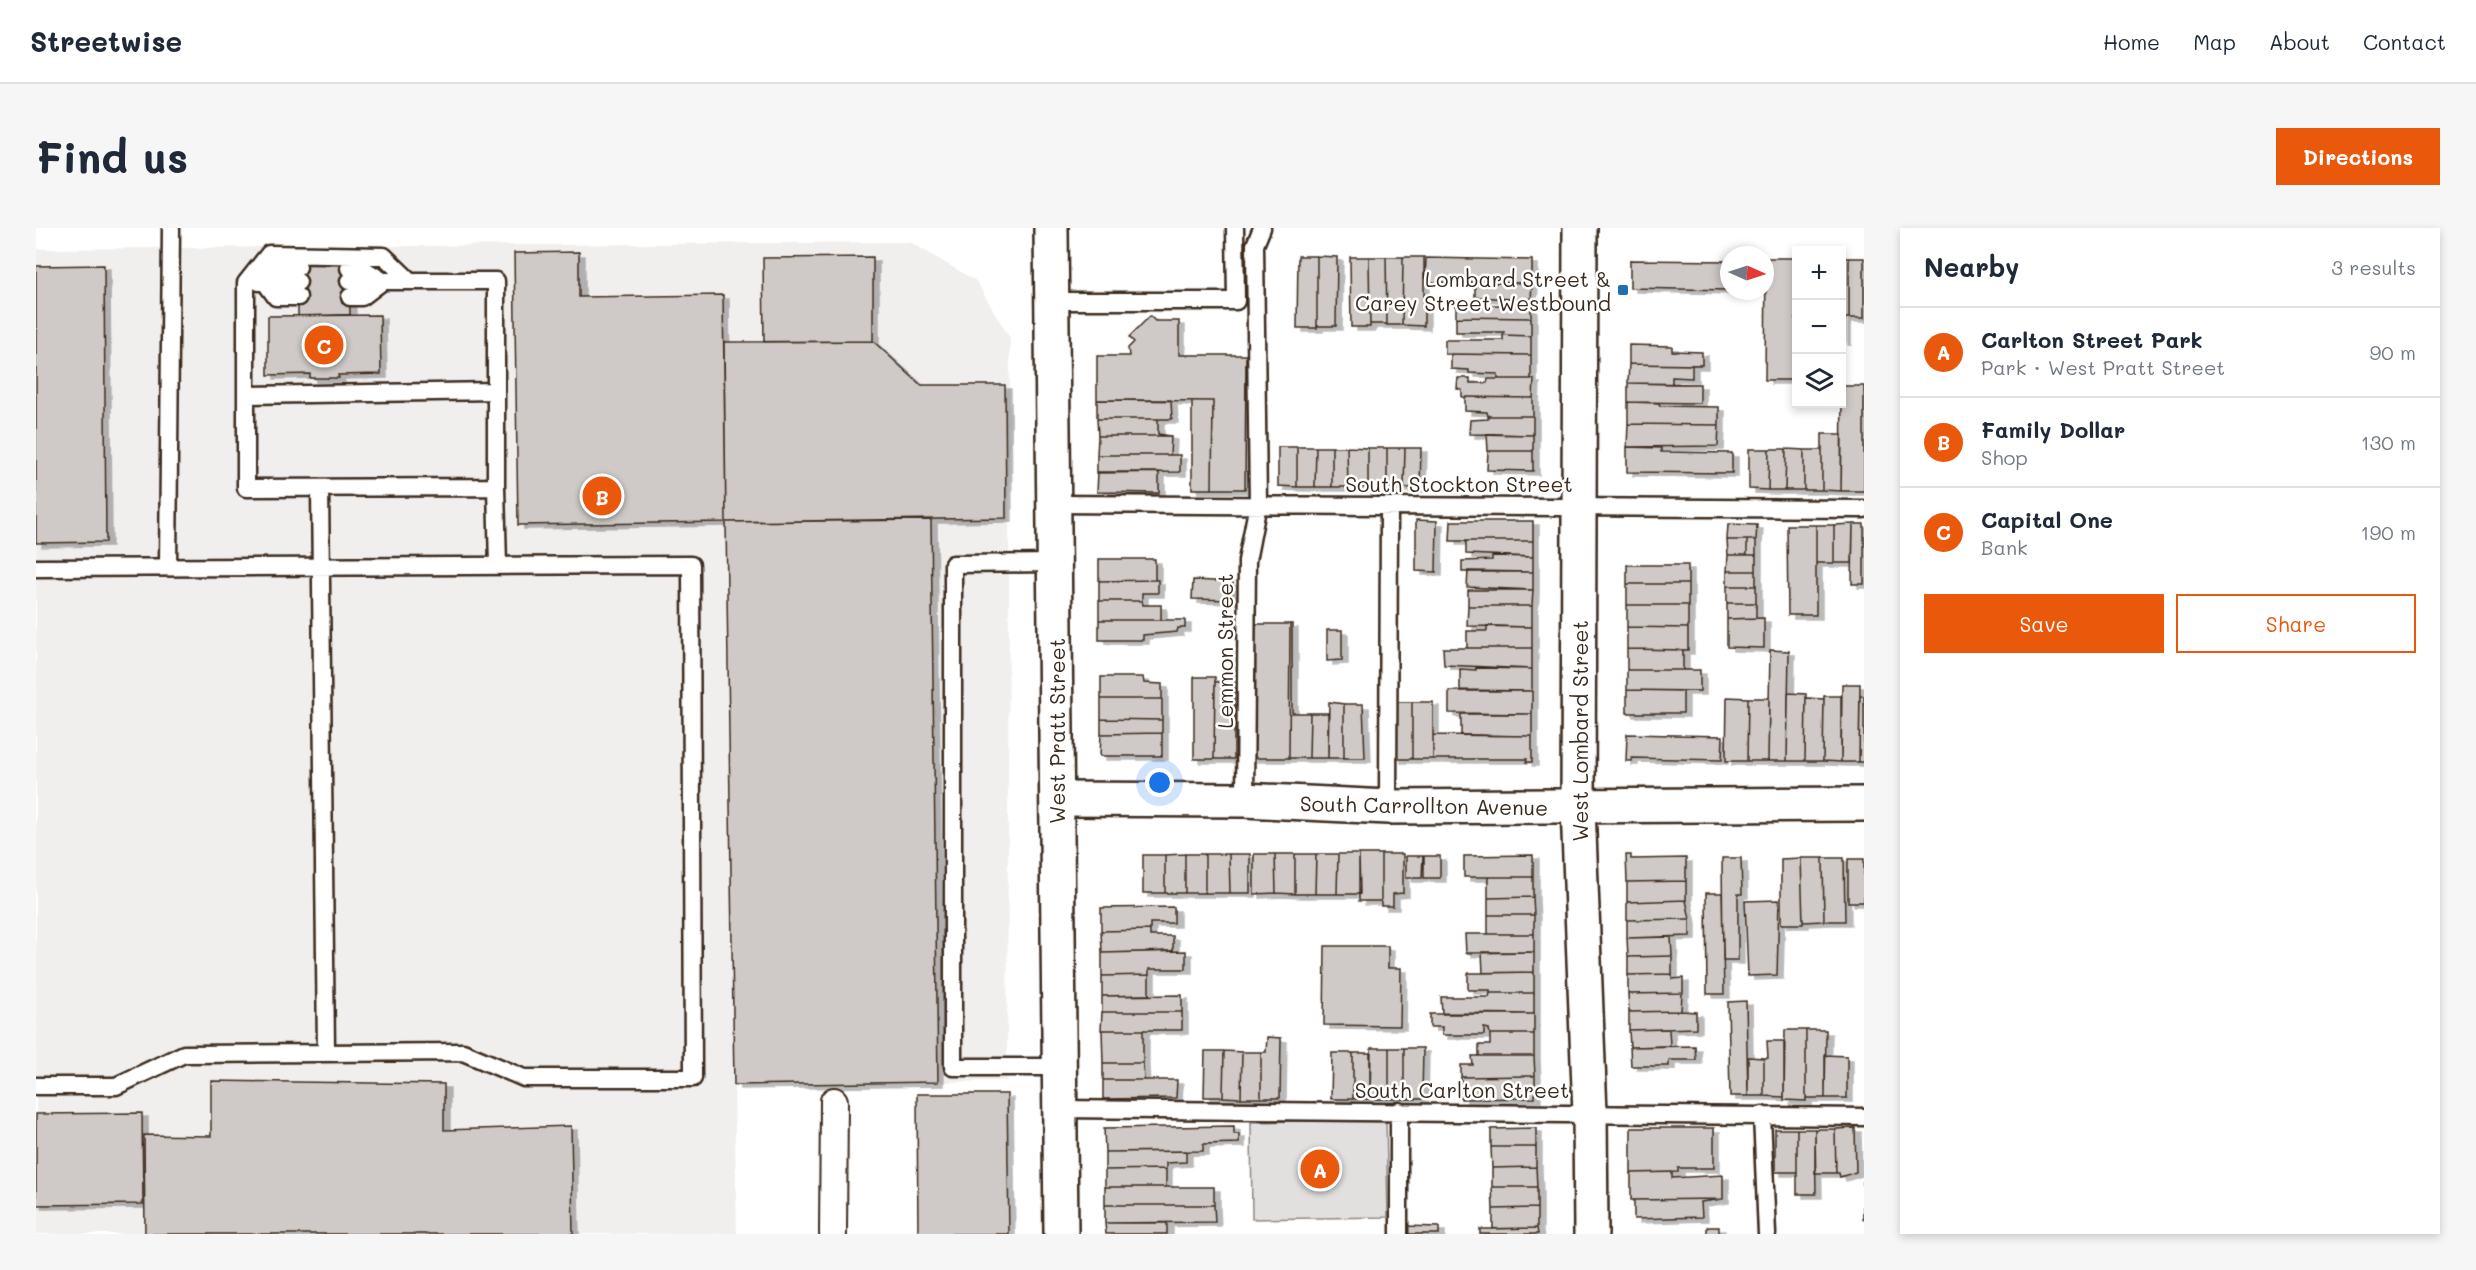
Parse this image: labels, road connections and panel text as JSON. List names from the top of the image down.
{
  "streets": {
    "main road": ["West Pratt Street", "West Lombard Street", "South Carrollton Avenue"],
    "lane": ["South Stockton Street", "Lemmon Street", "South Carlton Street"]
  },
  "crossings": [
    ["South Stockton Street", "Lemmon Street"],
    ["South Stockton Street", "West Pratt Street"],
    ["South Stockton Street", "West Lombard Street"],
    ["Lemmon Street", "South Carrollton Avenue"],
    ["West Pratt Street", "South Carrollton Avenue"],
    ["West Pratt Street", "South Carlton Street"],
    ["West Lombard Street", "South Carrollton Avenue"],
    ["West Lombard Street", "South Carlton Street"]
  ],
  "places": {
    "transit": ["Lombard Street & Carey Street Westbound"]
  },
  "north": "right",
  "page": {
    "header": "Streetwise",
    "nav": [
      "Home",
      "Map",
      "About",
      "Contact"
    ],
    "buttons": [
      "Directions",
      ["Save", "Share"]
    ],
    "title": "Find us",
    "heading": ["Nearby", "3 results"],
    "map_buttons": ["+", "−"],
    "list": [
      {
        "mark": "A",
        "name": "Carlton Street Park",
        "note": "Park · West Pratt Street",
        "value": "90 m"
      },
      {
        "mark": "B",
        "name": "Family Dollar",
        "note": "Shop",
        "value": "130 m"
      },
      {
        "mark": "C",
        "name": "Capital One",
        "note": "Bank",
        "value": "190 m"
      }
    ],
    "pins": ["C", "B", "A"]
  }
}
